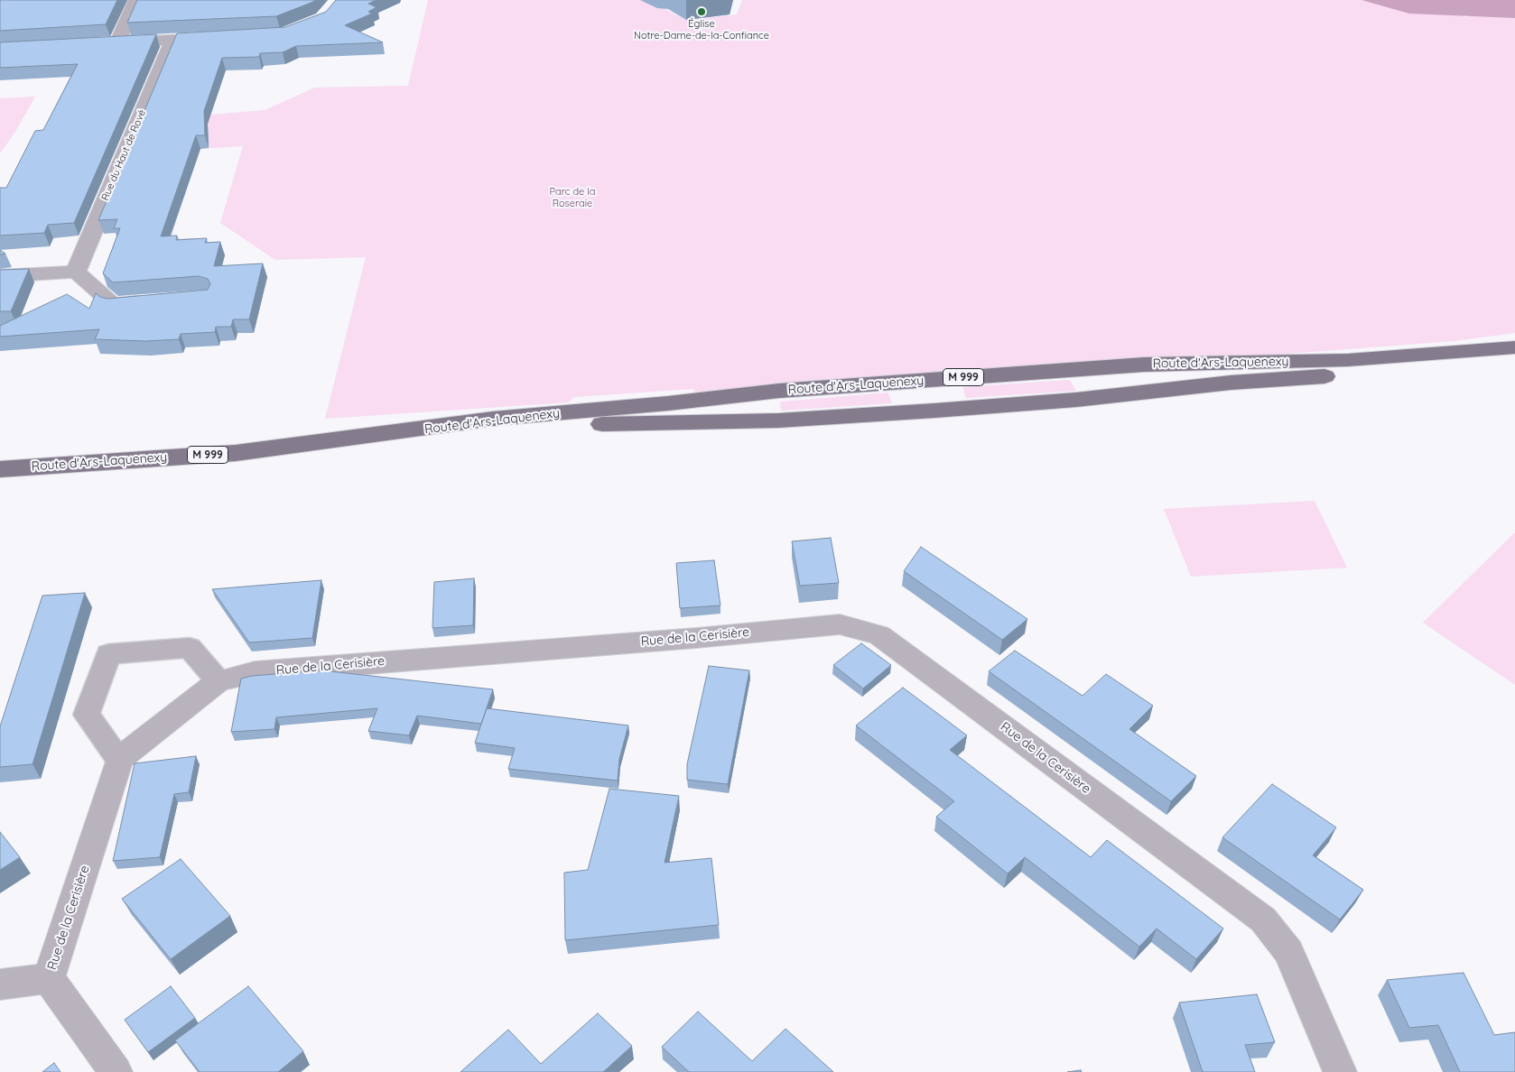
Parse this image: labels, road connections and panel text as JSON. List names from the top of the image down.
{
  "streets": {
    "main road": ["Route d'Ars-Laquenexy", "M 999"],
    "street": ["Rue du Haut de Rové", "Rue de la Cerisière"]
  },
  "parks": ["Parc de la Roseraie"],
  "places": ["Église Notre-Dame-de-la-Confiance"]
}
